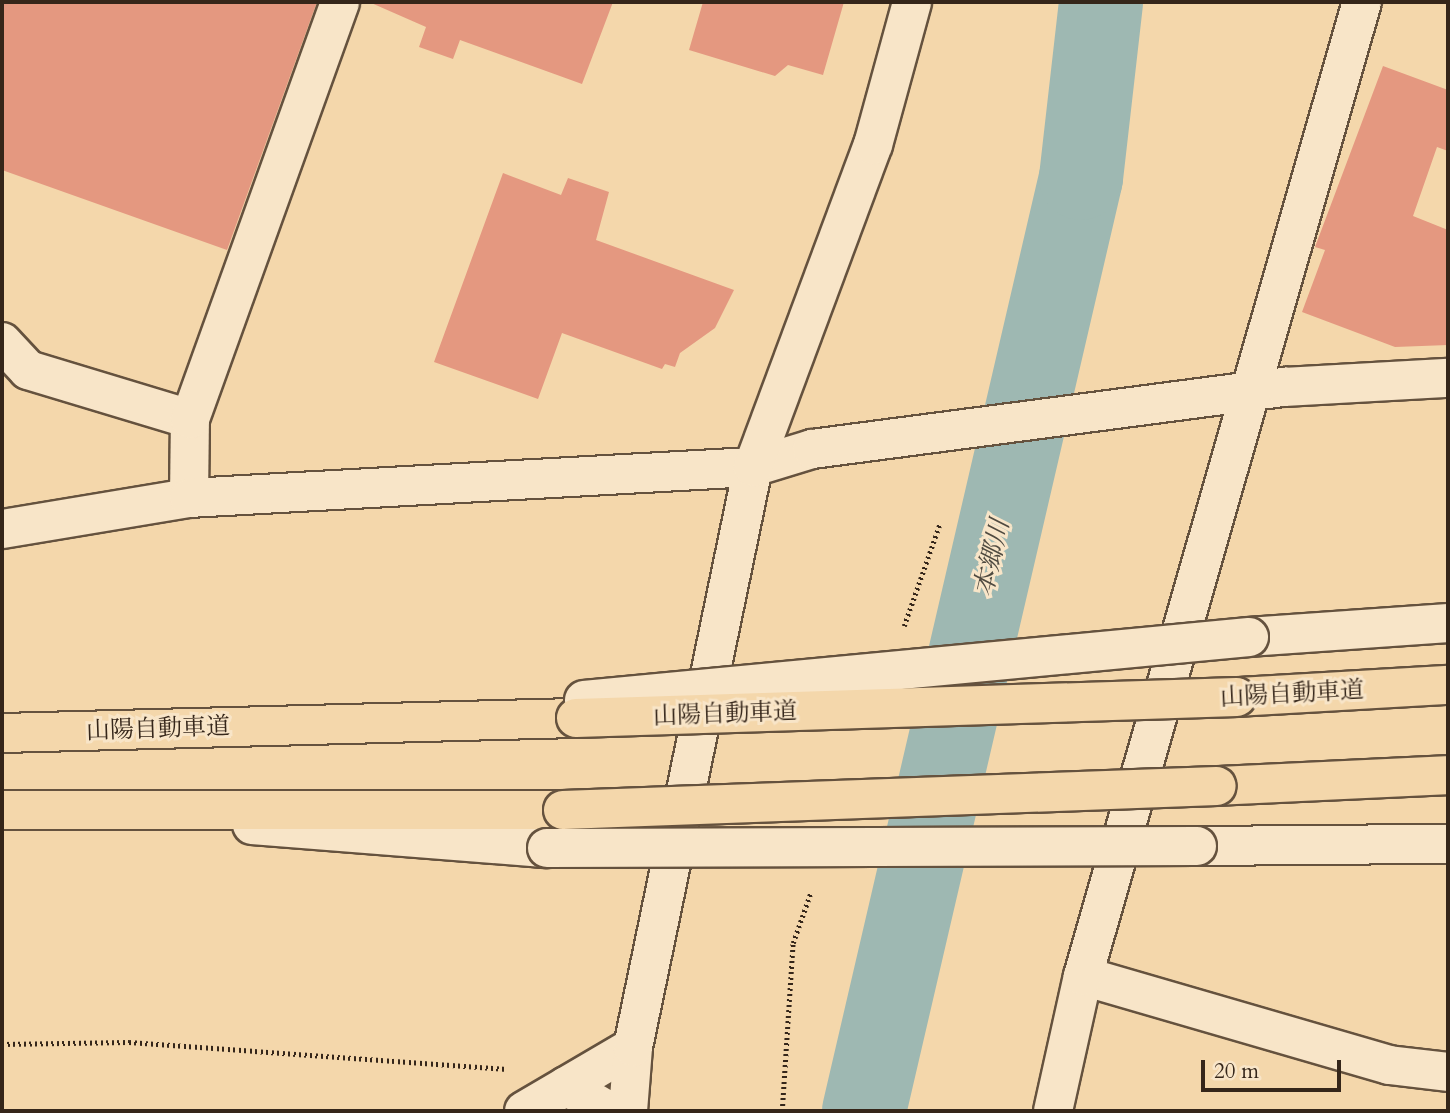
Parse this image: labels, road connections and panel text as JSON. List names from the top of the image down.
{
  "streets": {
    "highway": ["山陽自動車道"]
  },
  "water": ["本郷川"],
  "scale_bar": "20 m"
}
